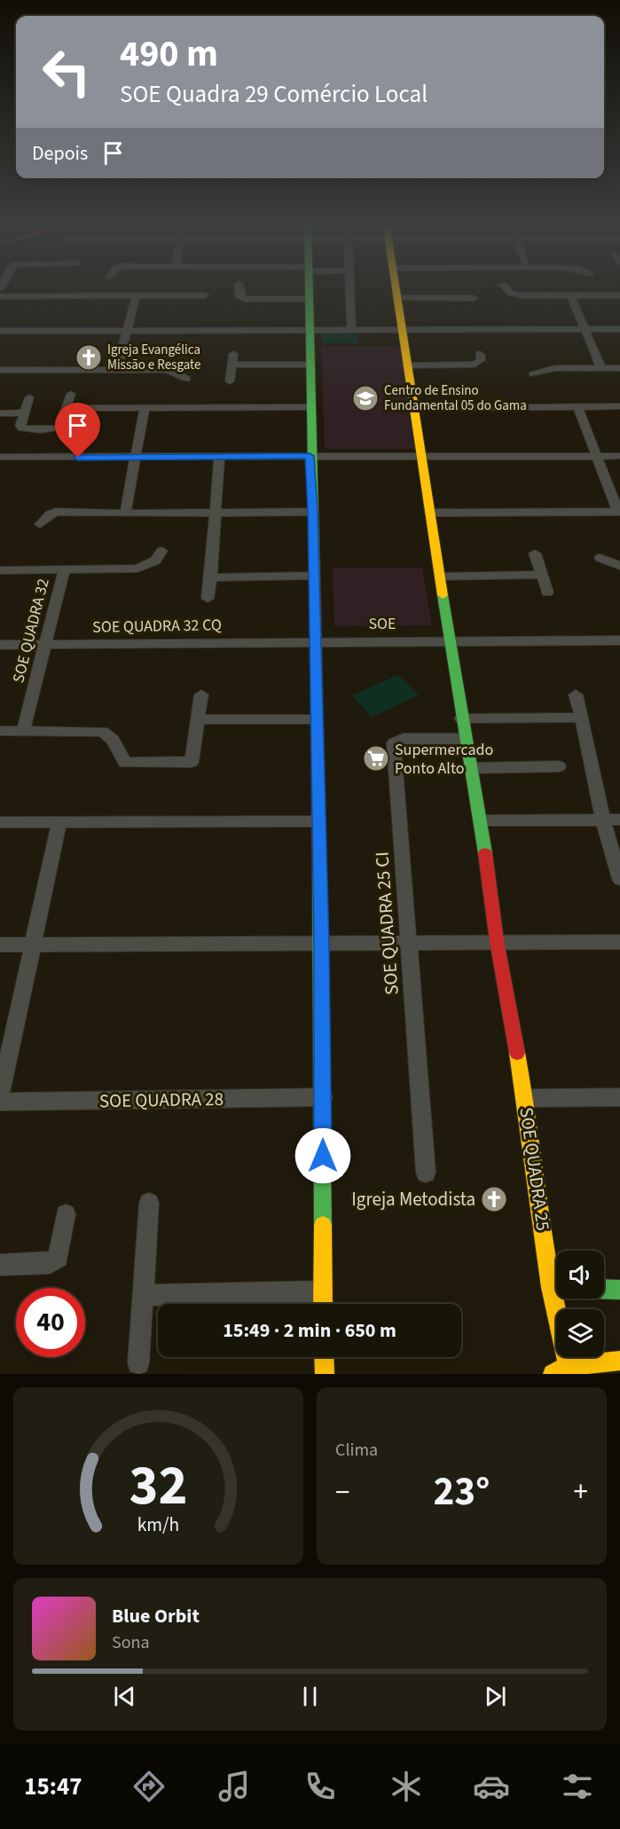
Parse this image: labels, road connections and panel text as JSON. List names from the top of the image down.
{
  "streets": {
    "street": [
      "SOE",
      "SOE QUADRA 32 CQ",
      "SOE QUADRA 32",
      "SOE QUADRA 25 CI",
      "SOE QUADRA 28",
      "SOE QUADRA 25"
    ]
  },
  "crossings": [
    ["SOE", "SOE QUADRA 32 CQ"],
    ["SOE", "SOE QUADRA 25"],
    ["SOE QUADRA 32 CQ", "SOE QUADRA 32"],
    ["SOE QUADRA 25 CI", "SOE QUADRA 25"]
  ],
  "places": {
    "church": ["Igreja Evangélica Missão e Resgate", "Igreja Metodista"],
    "school or university": ["Centro de Ensino Fundamental 05 do Gama"],
    "supermarket": ["Supermercado Ponto Alto"]
  },
  "page": {
    "turn": ["490 m", "SOE Quadra 29 Comércio Local"],
    "then": "Depois",
    "limit": "40",
    "trip": "15:49 · 2 min · 650 m",
    "tile": "Clima",
    "heat": ["−", "23°", "+"],
    "song": ["Blue Orbit", "Sona"],
    "tabs": "15:47",
    "gauge": ["32", "km/h"]
  }
}
